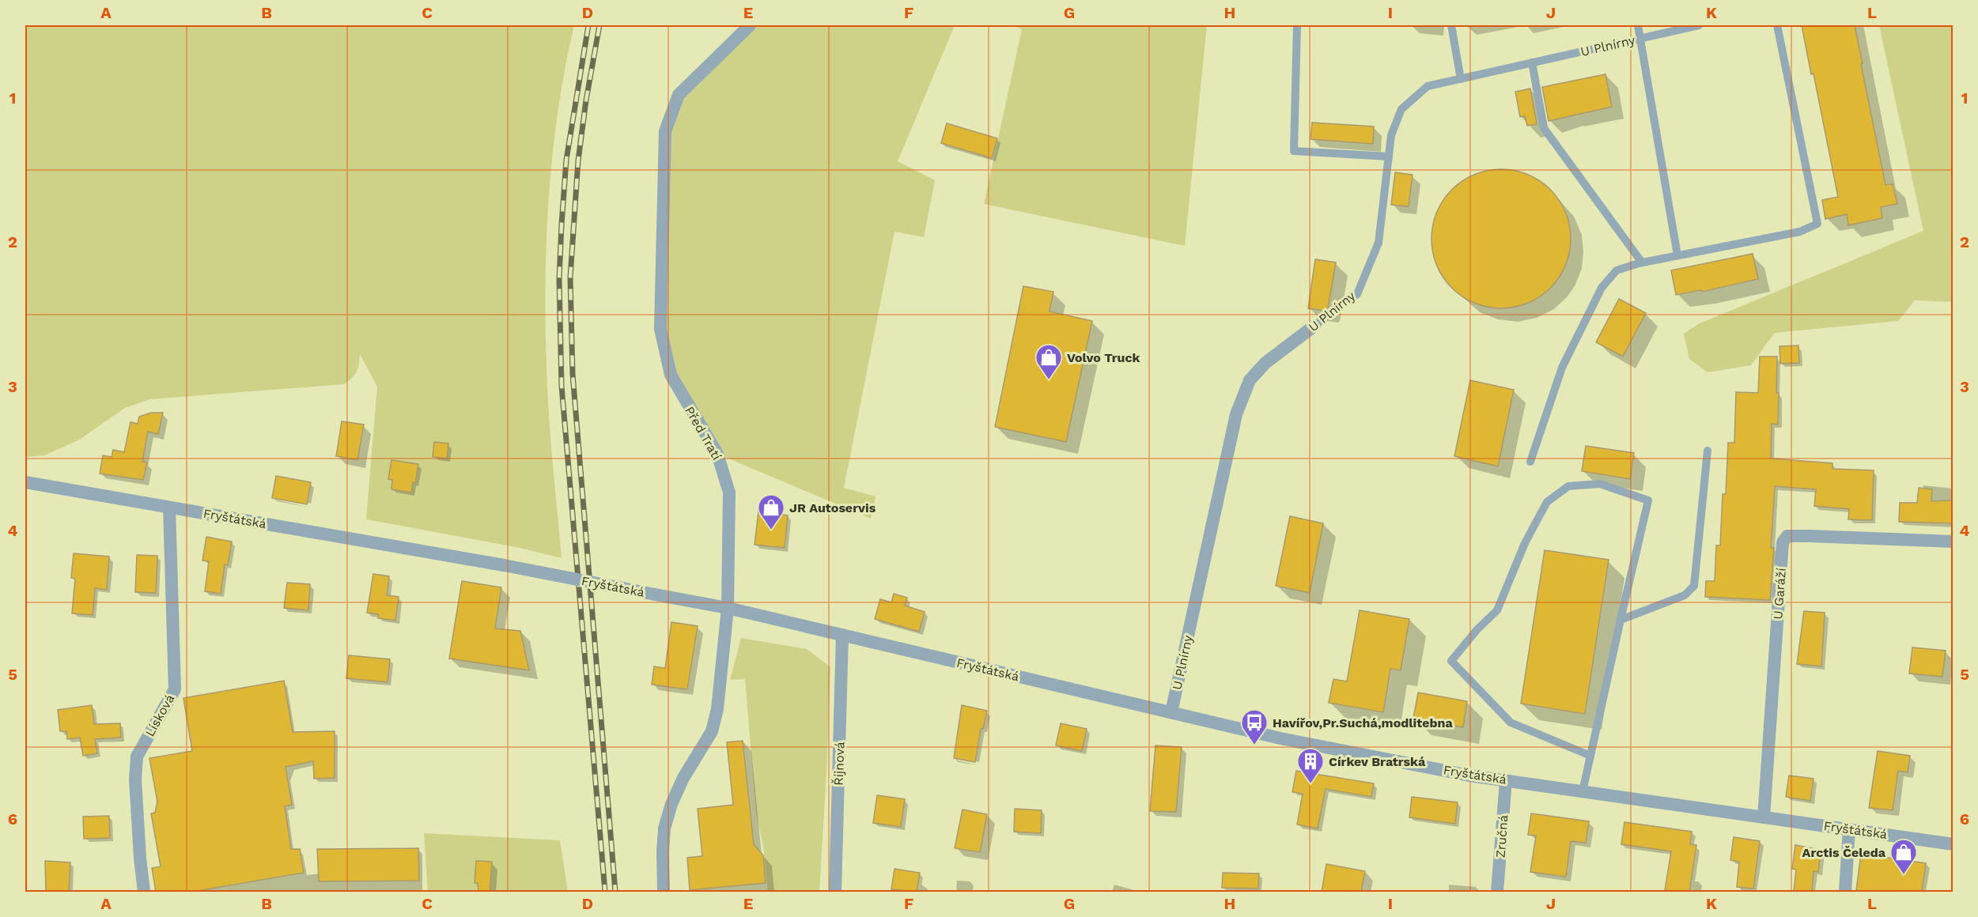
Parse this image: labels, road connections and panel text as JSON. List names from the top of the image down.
{
  "streets": {
    "street": [
      "U Plnírny",
      "Před Tratí",
      "Fryštátská",
      "U Garáží",
      "Lísková",
      "Říjnová",
      "Zručná"
    ]
  },
  "crossings": [
    ["U Plnírny", "Fryštátská"],
    ["Před Tratí", "Fryštátská"],
    ["Fryštátská", "U Garáží"],
    ["Fryštátská", "Lísková"],
    ["Fryštátská", "Říjnová"],
    ["Fryštátská", "Zručná"]
  ],
  "places": {
    "shop": ["Volvo Truck", "JR Autoservis", "Arctis Čeleda"],
    "bus stop": ["Havířov,Pr.Suchá,modlitebna"],
    "building": ["Církev Bratrská"]
  },
  "grid": {
    "columns": [
      "A",
      "B",
      "C",
      "D",
      "E",
      "F",
      "G",
      "H",
      "I",
      "J",
      "K",
      "L"
    ],
    "rows": [
      "1",
      "2",
      "3",
      "4",
      "5",
      "6"
    ]
  }
}
